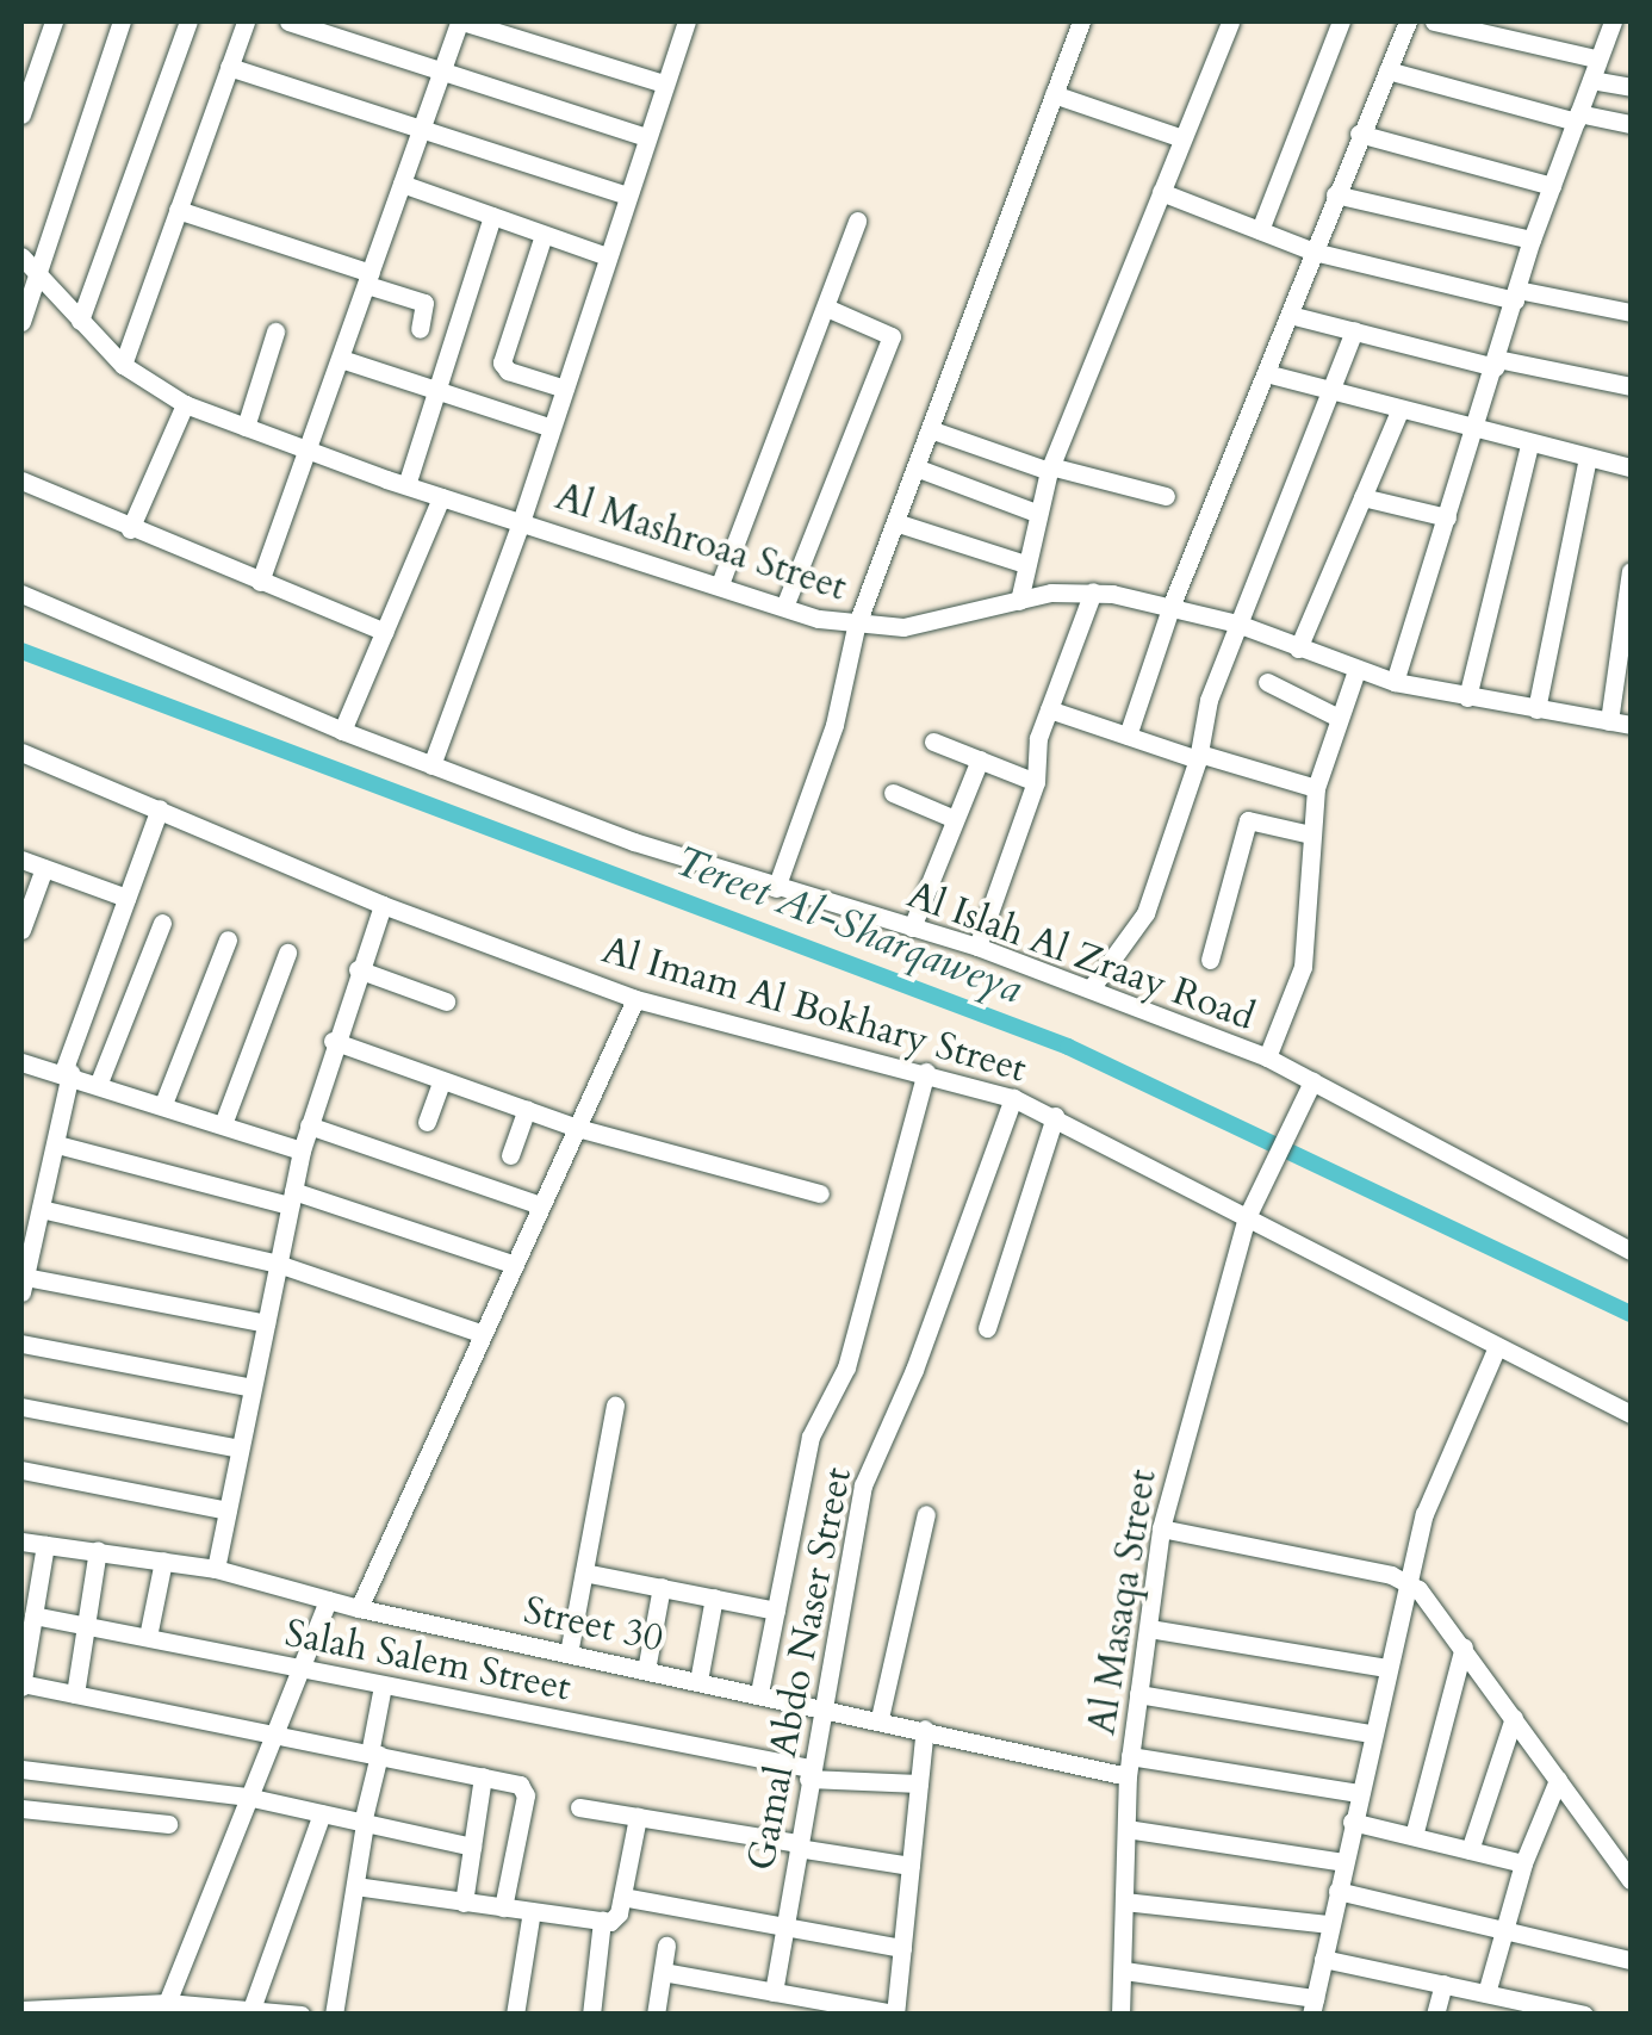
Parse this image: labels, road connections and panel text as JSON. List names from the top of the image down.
{
  "streets": {
    "street": [
      "Al Mashroaa Street",
      "Al Islah Al Zraay Road",
      "Al Imam Al Bokhary Street",
      "Al Masaqa Street",
      "Street 30",
      "Salah Salem Street",
      "Gamal Abdo Naser Street"
    ]
  },
  "crossings": [
    ["Al Islah Al Zraay Road", "Al Masaqa Street"],
    ["Al Imam Al Bokhary Street", "Al Masaqa Street"],
    ["Al Imam Al Bokhary Street", "Gamal Abdo Naser Street"],
    ["Al Masaqa Street", "Street 30"],
    ["Street 30", "Gamal Abdo Naser Street"],
    ["Salah Salem Street", "Gamal Abdo Naser Street"]
  ],
  "water": ["Tereet Al-Sharqaweya"]
}
